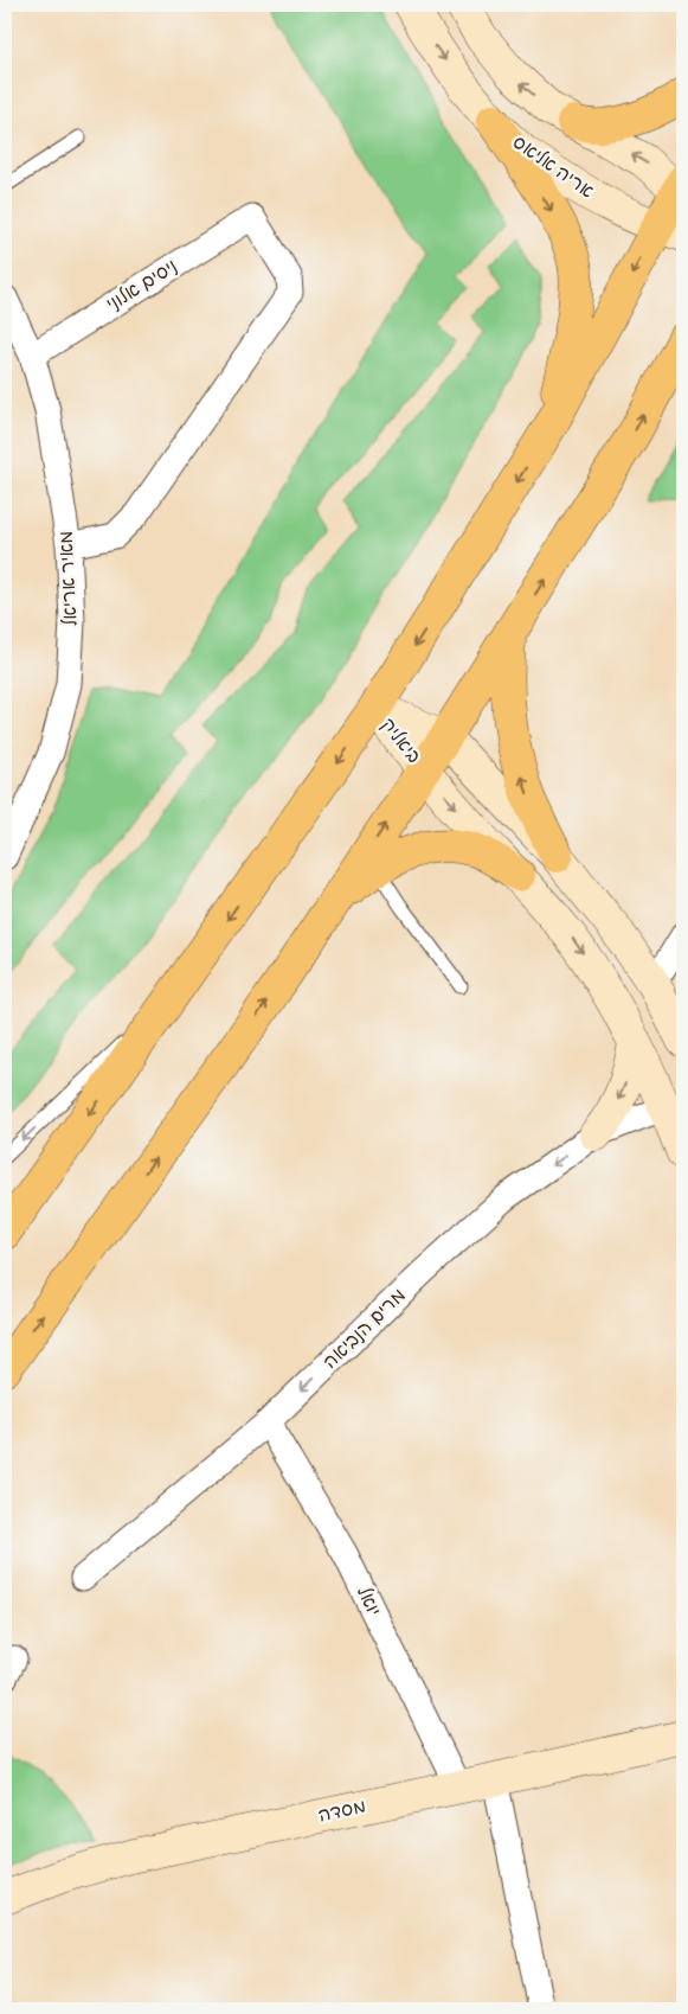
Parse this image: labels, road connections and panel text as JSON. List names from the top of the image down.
{
  "streets": {
    "street": [
      "אריה אליאס",
      "ניסים אלוני",
      "מאיר אריאל",
      "ביאליק",
      "מרים הנביאה",
      "יואל",
      "מסדה"
    ]
  },
  "crossings": [
    ["ניסים אלוני", "מאיר אריאל"],
    ["ביאליק", "מרים הנביאה"],
    ["מרים הנביאה", "יואל"],
    ["יואל", "מסדה"]
  ],
  "one_way": ["מרים הנביאה"]
}
